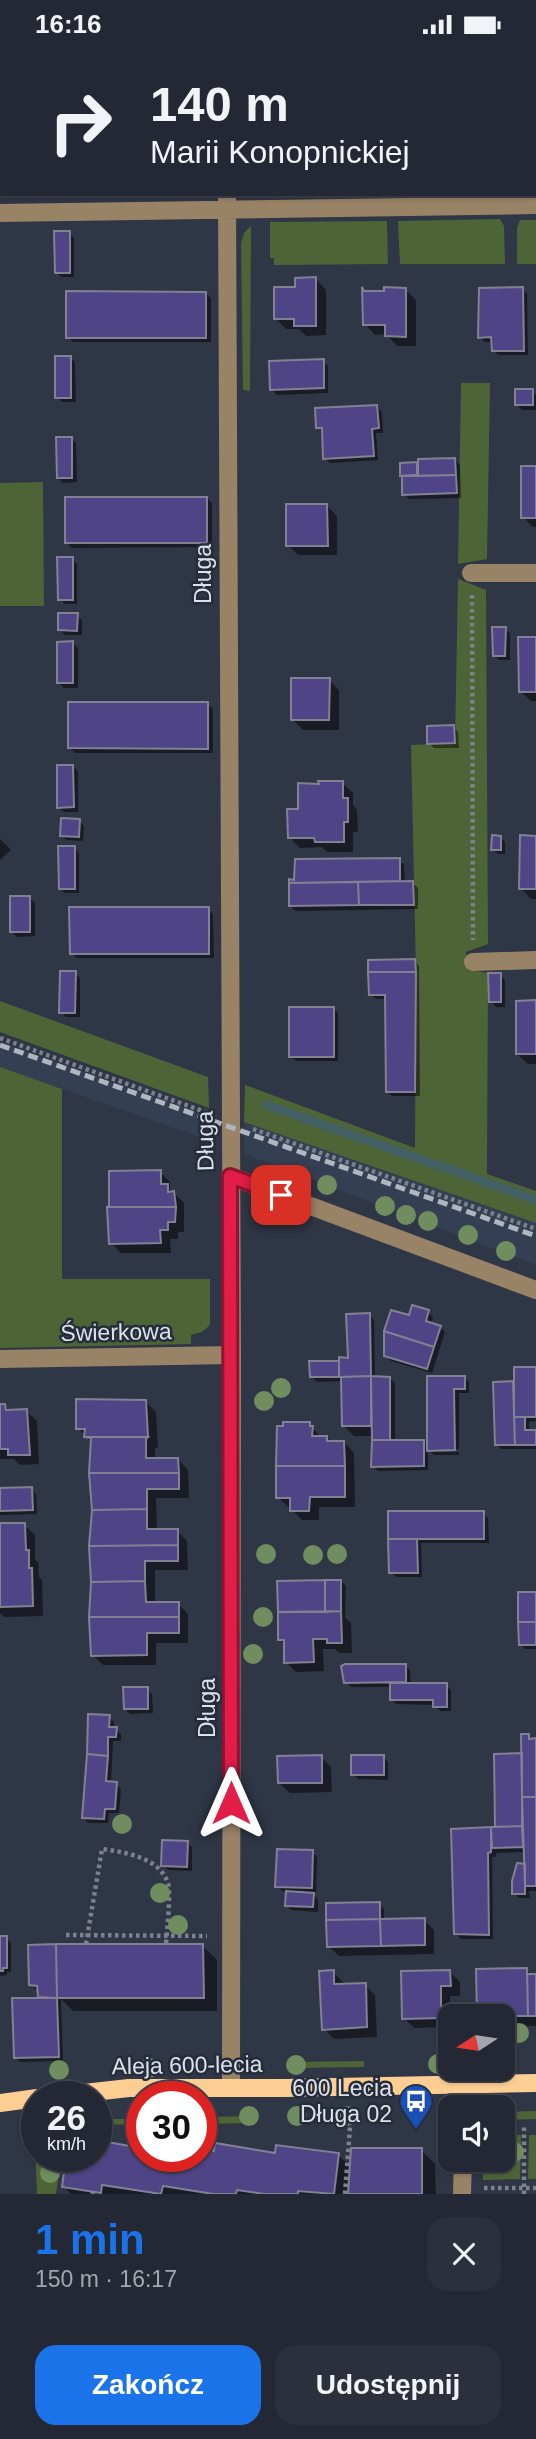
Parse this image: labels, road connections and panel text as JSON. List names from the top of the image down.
{
  "streets": {
    "main road": ["Aleja 600-lecia"],
    "street": ["Długa", "Świerkowa"]
  },
  "crossings": [
    ["Długa", "Świerkowa"],
    ["Długa", "Aleja 600-lecia"]
  ],
  "places": {
    "bus stop": ["600 Lecia Długa 02"]
  },
  "north": "left",
  "page": {
    "status": "16:16",
    "turn": ["140 m", "Marii Konopnickiej"],
    "speed": "26 km/h",
    "limit": "30",
    "heading": ["1 min", "150 m · 16:17"],
    "buttons": ["Zakończ", "Udostępnij"]
  }
}
